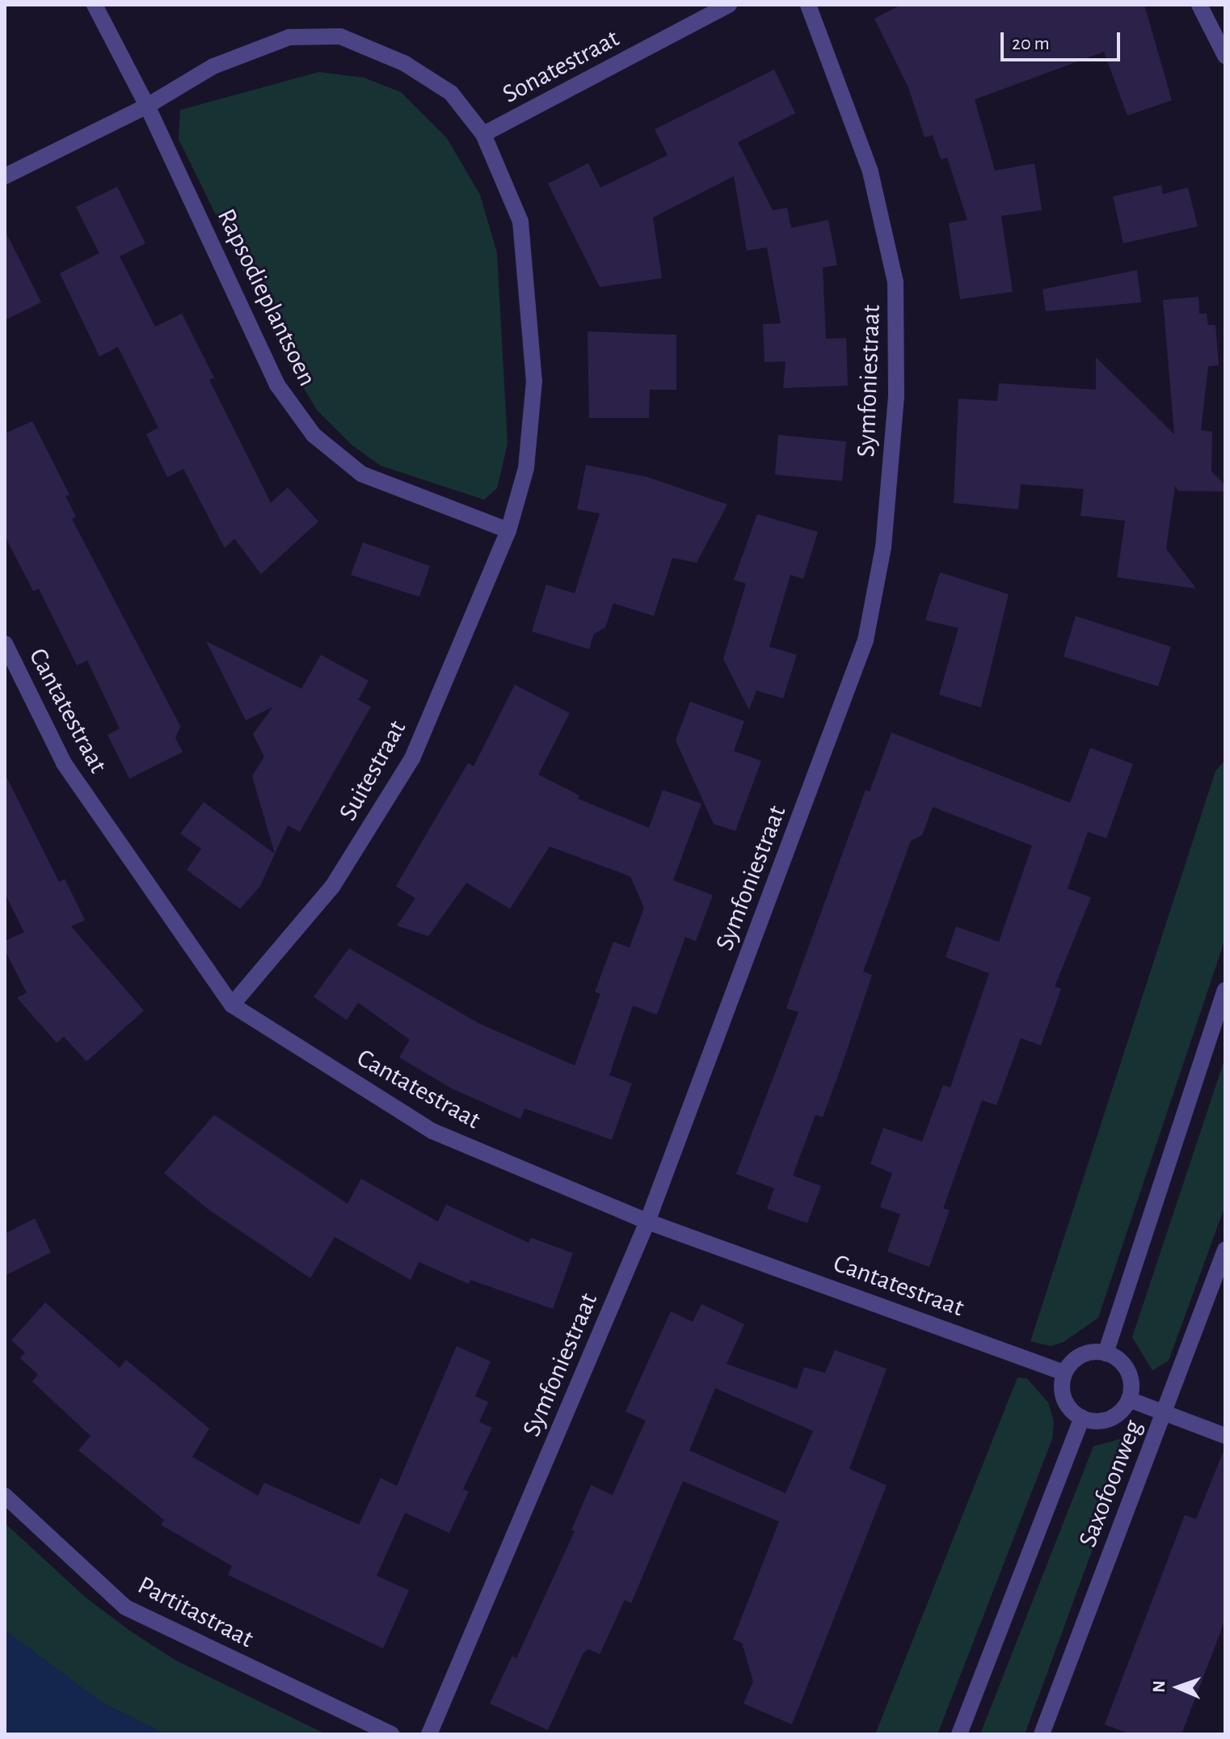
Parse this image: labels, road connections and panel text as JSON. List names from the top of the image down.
{
  "streets": {
    "street": [
      "Sonatestraat",
      "Rapsodieplantsoen",
      "Symfoniestraat",
      "Cantatestraat",
      "Suitestraat",
      "Saxofoonweg",
      "Partitastraat"
    ]
  },
  "crossings": [
    ["Rapsodieplantsoen", "Suitestraat"],
    ["Symfoniestraat", "Cantatestraat"],
    ["Cantatestraat", "Suitestraat"],
    ["Cantatestraat", "Saxofoonweg"]
  ],
  "scale_bar": "20 m",
  "north": "left"
}
